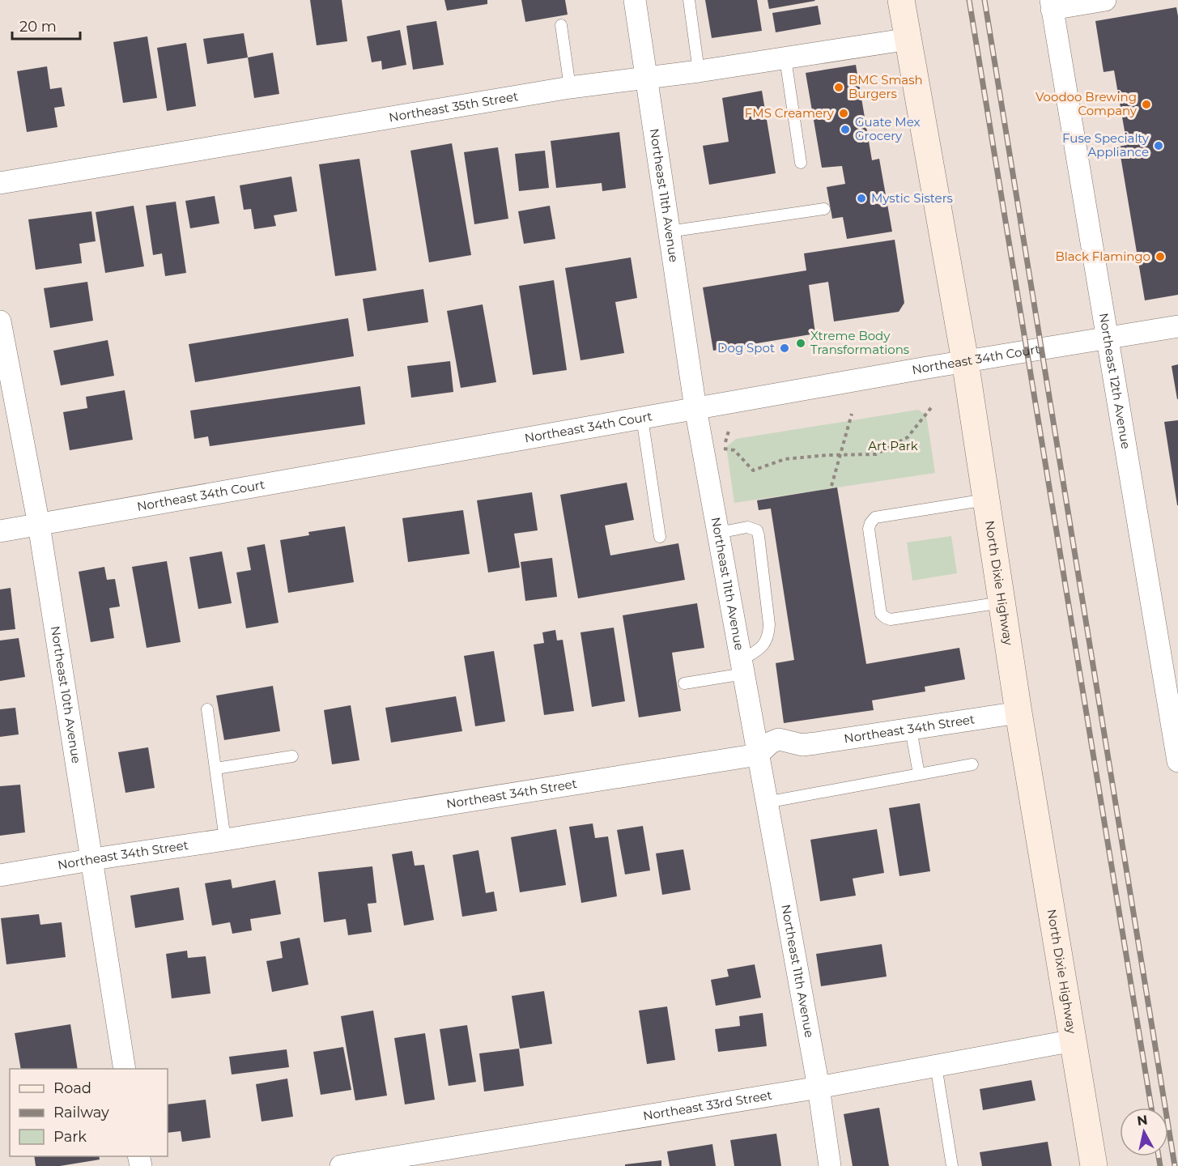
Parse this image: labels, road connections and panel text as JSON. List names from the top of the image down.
{
  "streets": {
    "main road": ["North Dixie Highway"],
    "street": [
      "Northeast 35th Street",
      "Northeast 11th Avenue",
      "Northeast 34th Court",
      "Northeast 12th Avenue",
      "Northeast 10th Avenue",
      "Northeast 34th Street",
      "Northeast 33rd Street"
    ]
  },
  "crossings": [
    ["Northeast 35th Street", "Northeast 11th Avenue"],
    ["Northeast 35th Street", "North Dixie Highway"],
    ["Northeast 11th Avenue", "Northeast 34th Court"],
    ["Northeast 11th Avenue", "Northeast 34th Street"],
    ["Northeast 11th Avenue", "Northeast 33rd Street"],
    ["Northeast 34th Court", "Northeast 12th Avenue"],
    ["Northeast 34th Court", "North Dixie Highway"],
    ["Northeast 34th Court", "Northeast 10th Avenue"],
    ["North Dixie Highway", "Northeast 34th Street"],
    ["North Dixie Highway", "Northeast 33rd Street"],
    ["Northeast 10th Avenue", "Northeast 34th Street"]
  ],
  "parks": ["Art Park"],
  "places": [
    "BMC Smash Burgers",
    "Voodoo Brewing Company",
    "FMS Creamery",
    "Guate Mex Grocery",
    "Fuse Specialty Appliance",
    "Mystic Sisters",
    "Black Flamingo",
    "Xtreme Body Transformations",
    "Dog Spot"
  ],
  "legend": ["Road", "Railway", "Park"],
  "scale_bar": "20 m",
  "north": "top"
}
